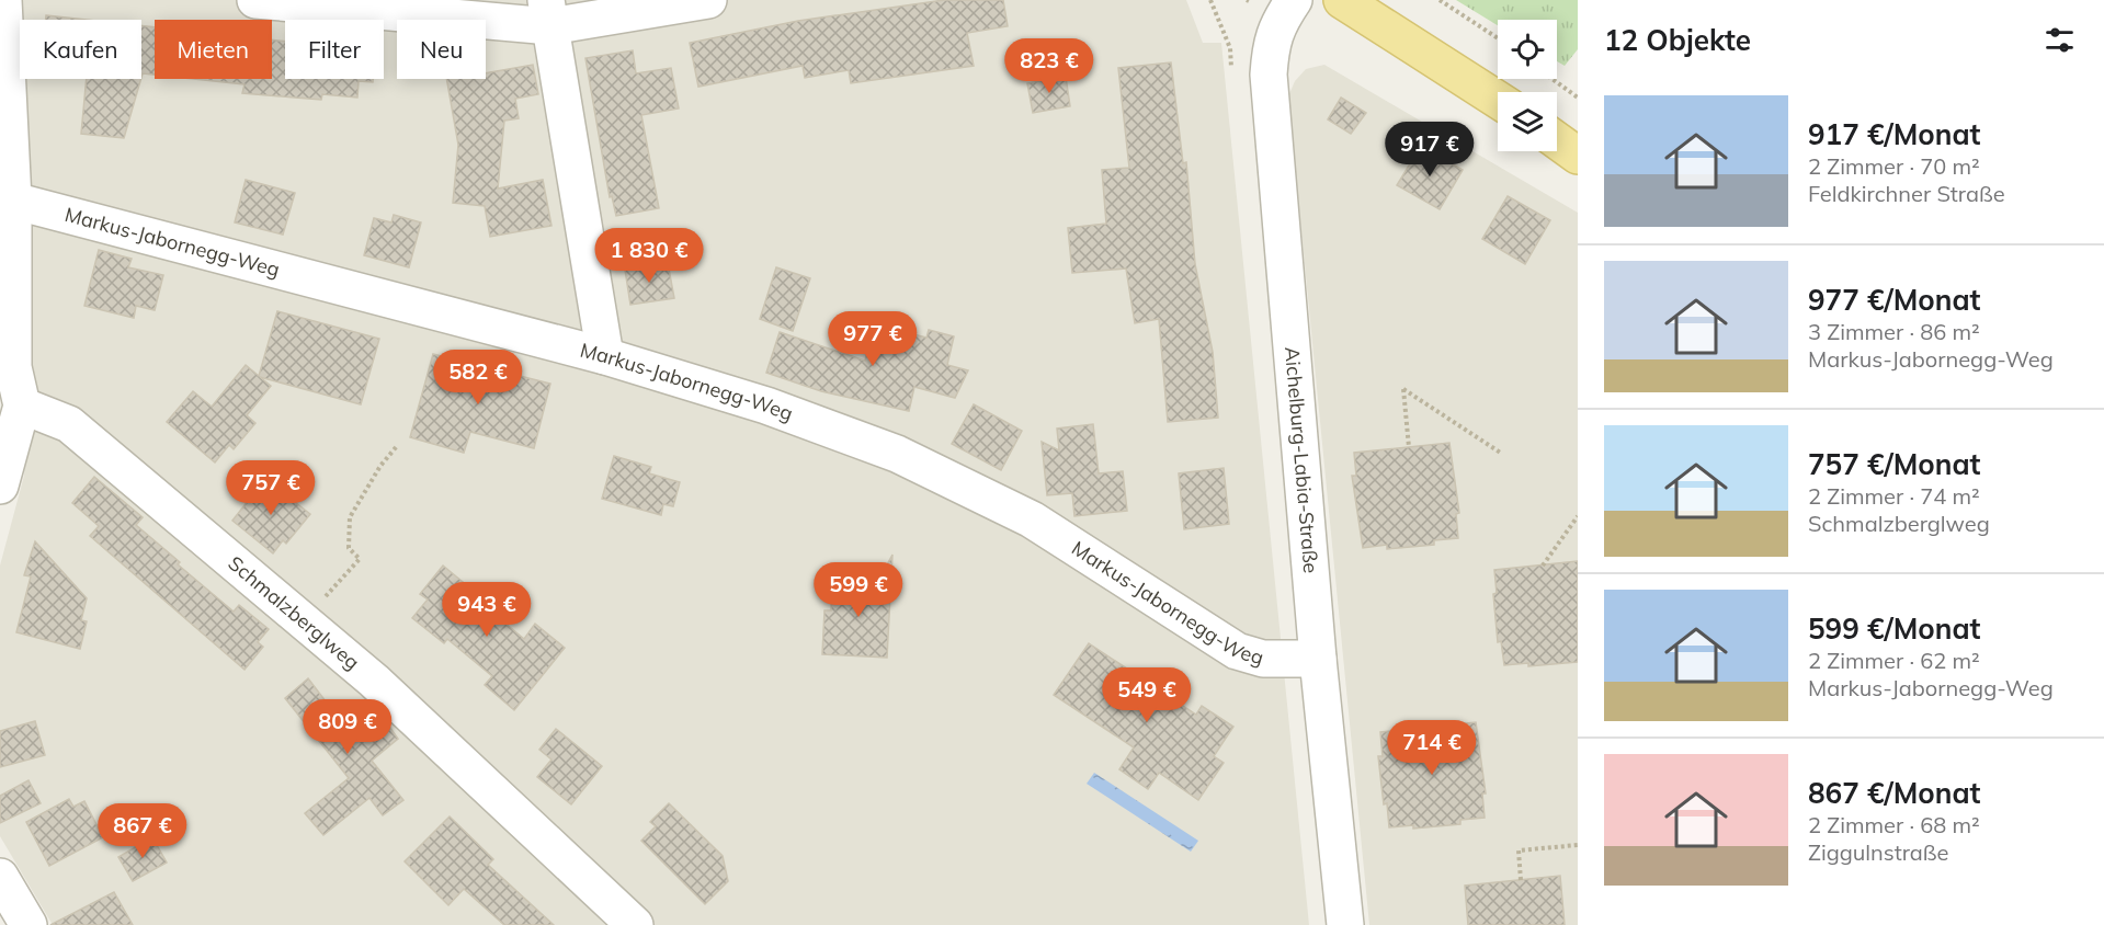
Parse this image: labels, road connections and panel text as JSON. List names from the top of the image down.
{
  "streets": {
    "street": ["Markus-Jabornegg-Weg", "Aichelburg-Labia-Straße", "Schmalzberglweg"]
  },
  "crossings": [
    ["Markus-Jabornegg-Weg", "Aichelburg-Labia-Straße"]
  ],
  "page": {
    "heading": "12 Objekte",
    "chip": [
      "Kaufen",
      "Mieten",
      "Filter",
      "Neu"
    ],
    "price": [
      "823 €",
      "917 €",
      "1 830 €",
      "977 €",
      "582 €",
      "757 €",
      "599 €",
      "943 €",
      "549 €",
      "809 €",
      "714 €",
      "867 €"
    ],
    "list": [
      {
        "name": "917 €/Monat",
        "note": "2 Zimmer · 70 m² · Feldkirchner Straße"
      },
      {
        "name": "977 €/Monat",
        "note": "3 Zimmer · 86 m² · Markus-Jabornegg-Weg"
      },
      {
        "name": "757 €/Monat",
        "note": "2 Zimmer · 74 m² · Schmalzberglweg"
      },
      {
        "name": "599 €/Monat",
        "note": "2 Zimmer · 62 m² · Markus-Jabornegg-Weg"
      },
      {
        "name": "867 €/Monat",
        "note": "2 Zimmer · 68 m² · Ziggulnstraße"
      }
    ]
  }
}
